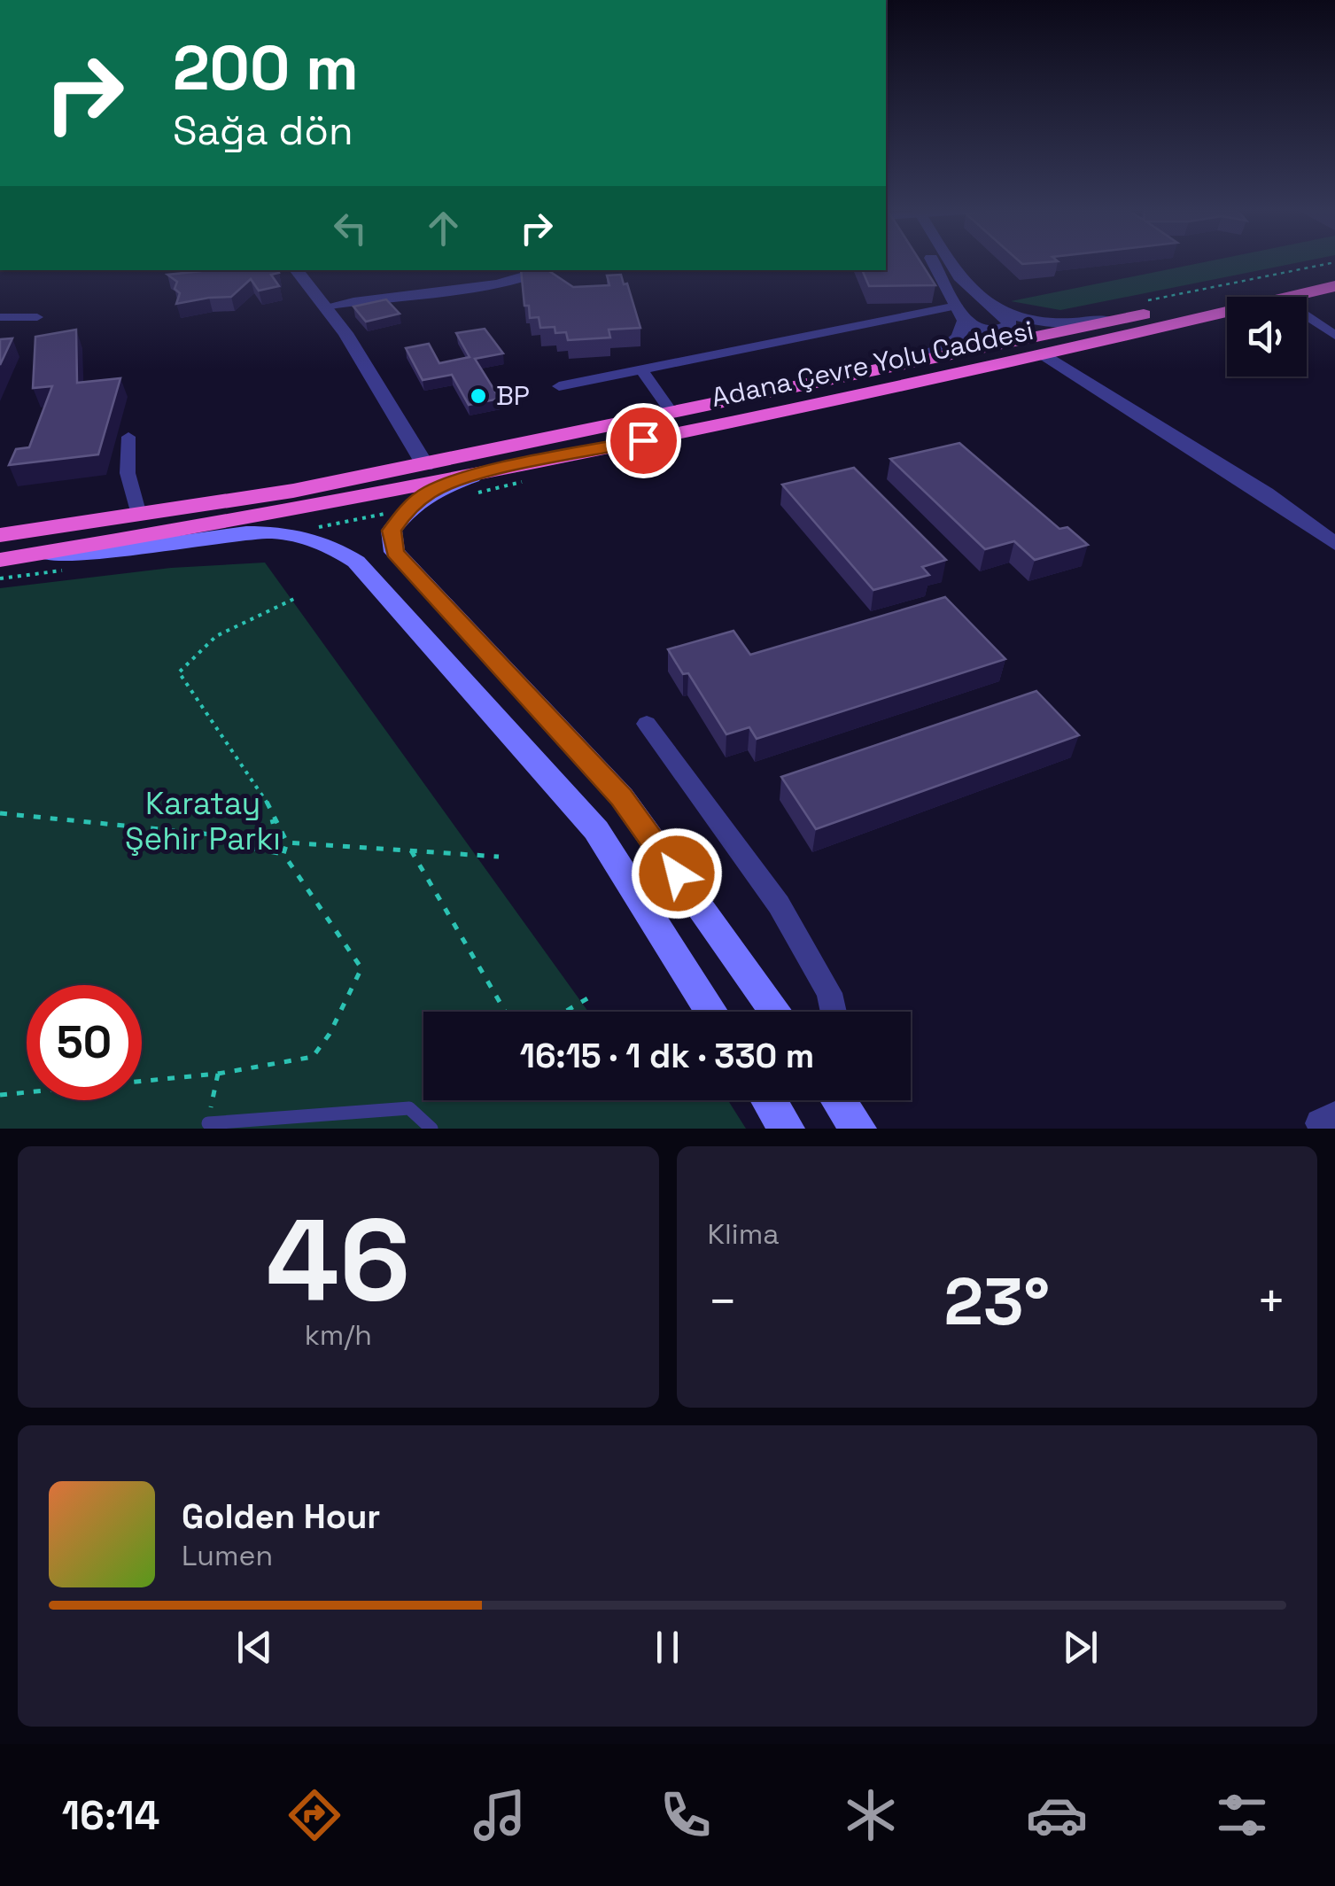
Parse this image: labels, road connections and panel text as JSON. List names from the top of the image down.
{
  "streets": {
    "highway": ["Adana Çevre Yolu Caddesi"]
  },
  "parks": ["Karatay Şehir Parkı"],
  "places": ["BP"],
  "page": {
    "turn": ["200 m", "Sağa dön"],
    "limit": "50",
    "trip": "16:15 · 1 dk · 330 m",
    "tile": [
      ["46", "km/h"],
      "Klima"
    ],
    "heat": ["−", "23°", "+"],
    "song": ["Golden Hour", "Lumen"],
    "tabs": "16:14"
  }
}
